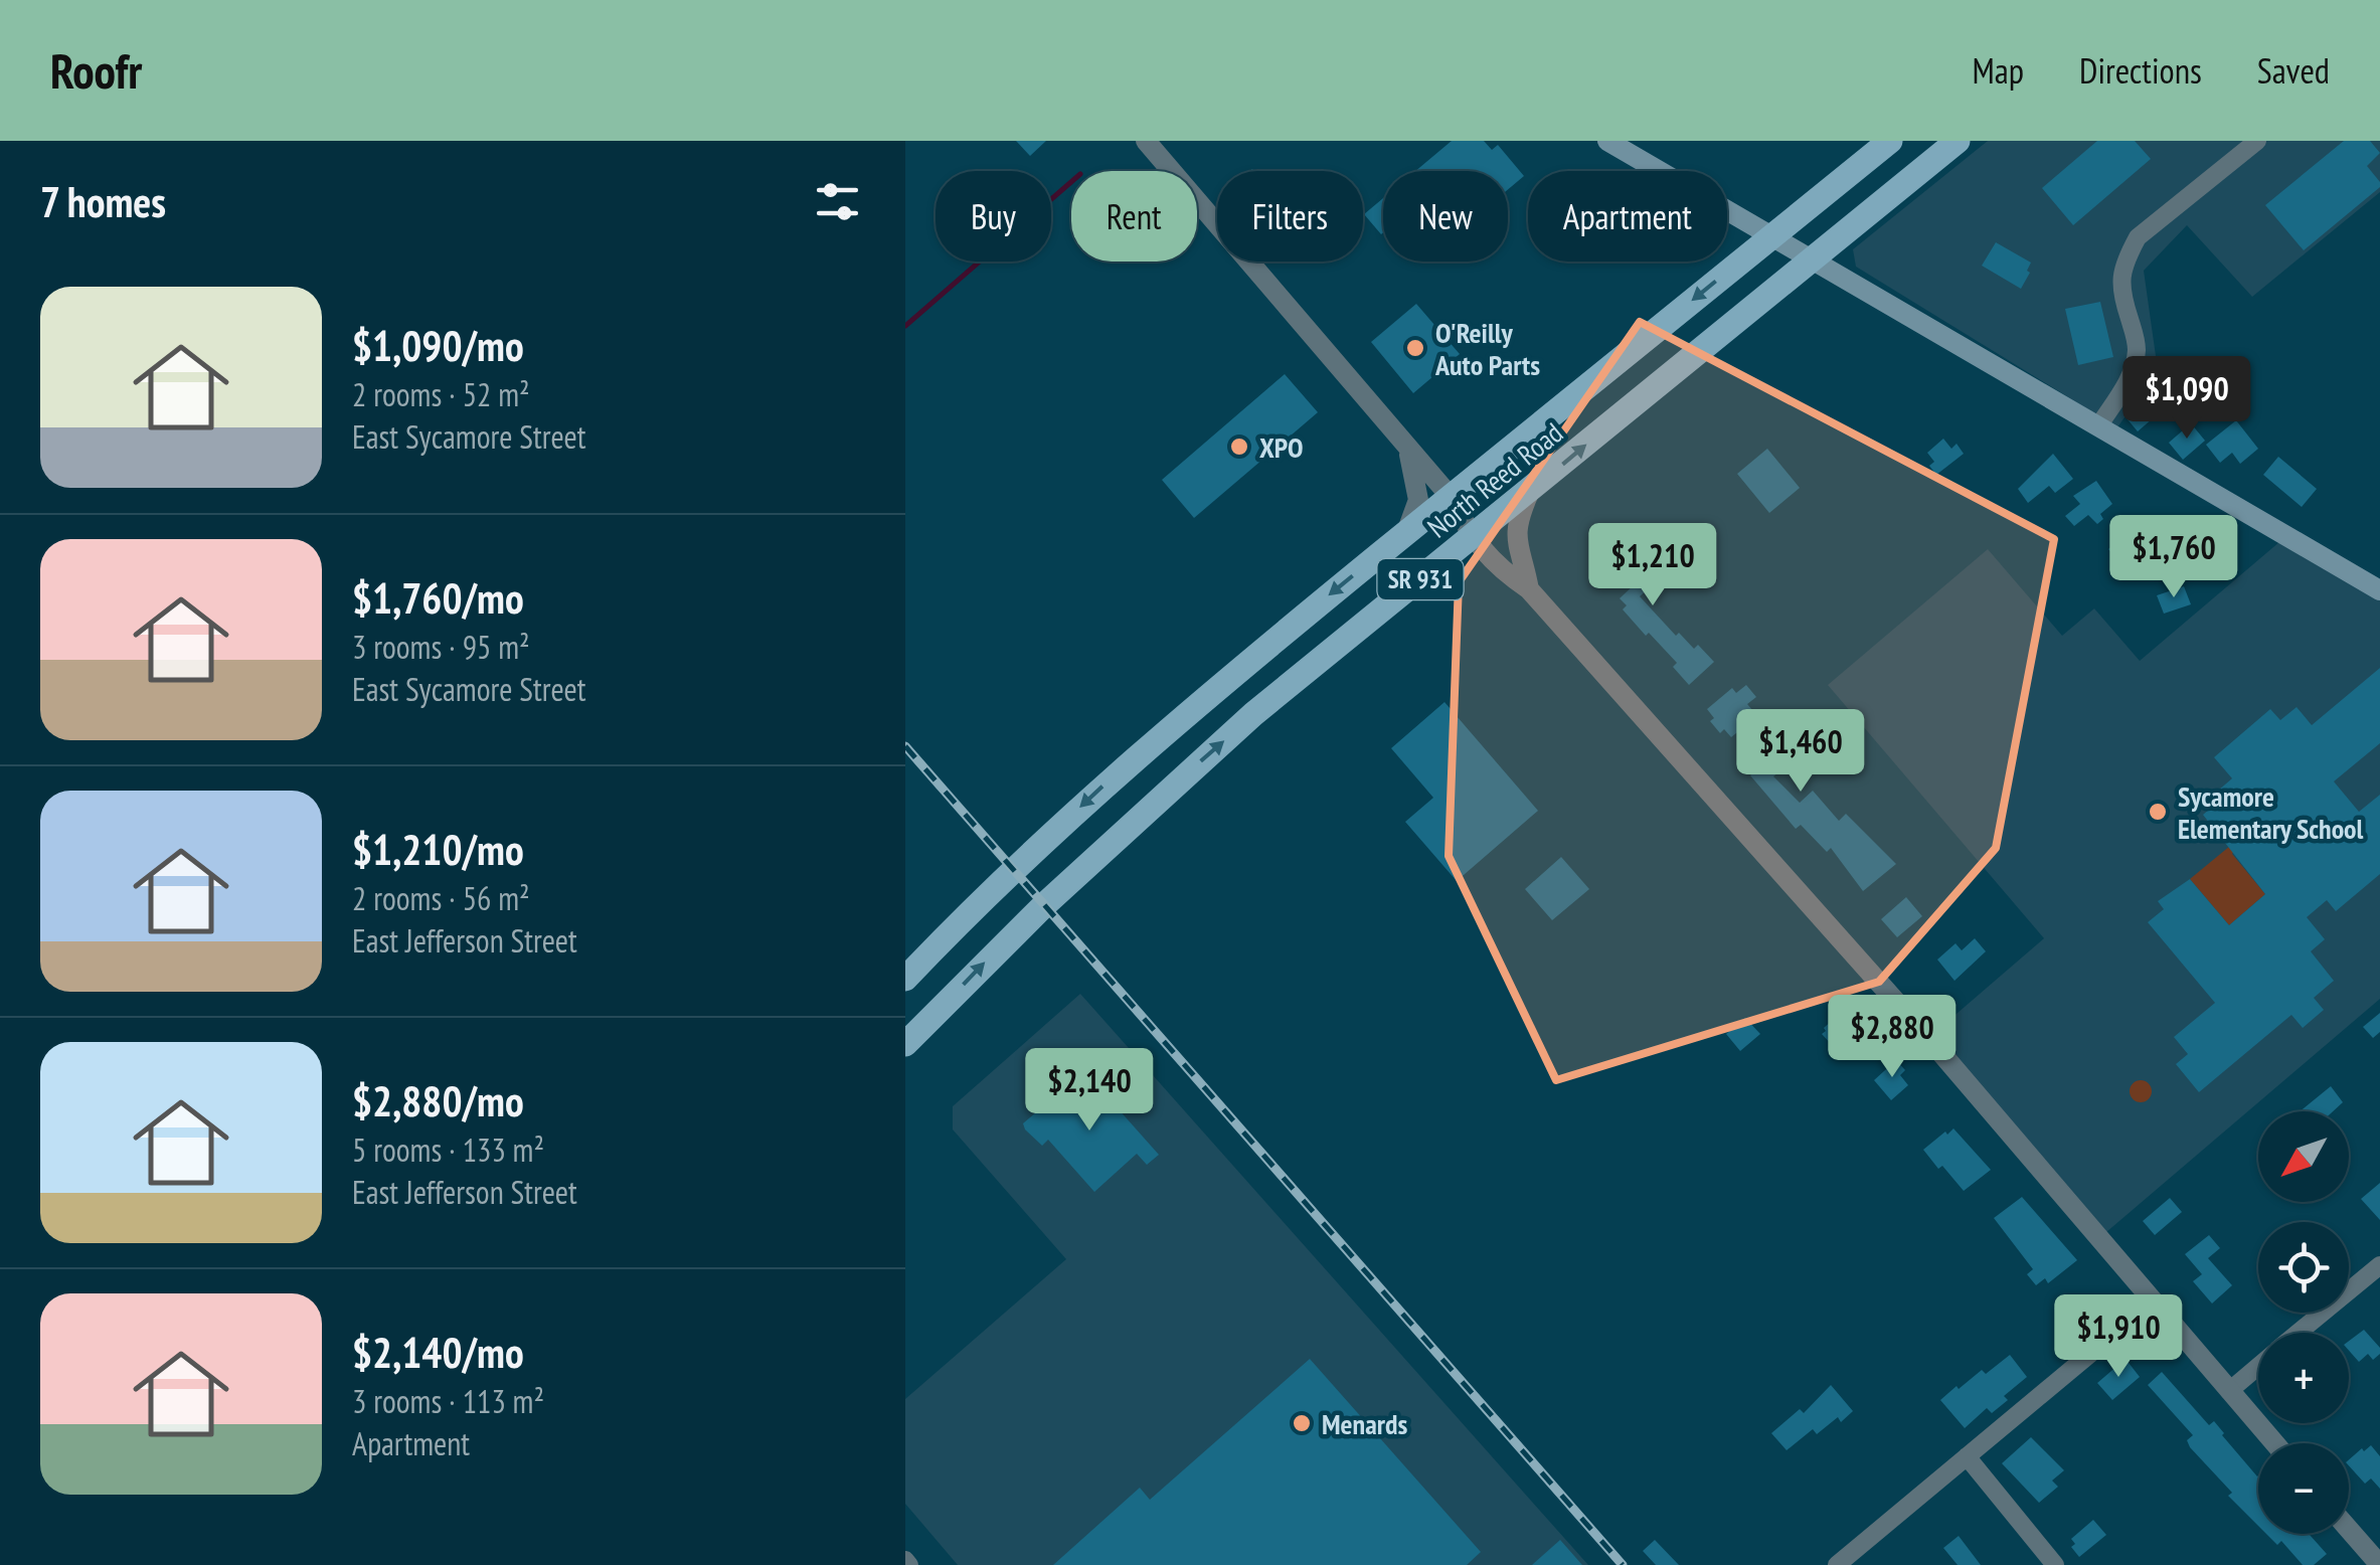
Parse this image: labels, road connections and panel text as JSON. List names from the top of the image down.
{
  "streets": {
    "main road": ["North Reed Road", "SR 931"]
  },
  "places": [
    "O'Reilly Auto Parts",
    "XPO",
    "Sycamore Elementary School",
    "Menards"
  ],
  "north": "bottom left",
  "page": {
    "header": "Roofr",
    "nav": ["Map", "Directions", "Saved"],
    "heading": "7 homes",
    "chip": [
      "Buy",
      "Rent",
      "Filters",
      "New",
      "Apartment"
    ],
    "list": [
      {
        "name": "$1,090/mo",
        "note": "2 rooms · 52 m² · East Sycamore Street"
      },
      {
        "name": "$1,760/mo",
        "note": "3 rooms · 95 m² · East Sycamore Street"
      },
      {
        "name": "$1,210/mo",
        "note": "2 rooms · 56 m² · East Jefferson Street"
      },
      {
        "name": "$2,880/mo",
        "note": "5 rooms · 133 m² · East Jefferson Street"
      },
      {
        "name": "$2,140/mo",
        "note": "3 rooms · 113 m² · Apartment"
      }
    ],
    "price": [
      "$1,090",
      "$1,760",
      "$1,210",
      "$1,460",
      "$2,880",
      "$2,140",
      "$1,910"
    ],
    "map_buttons": ["+", "−"]
  }
}
